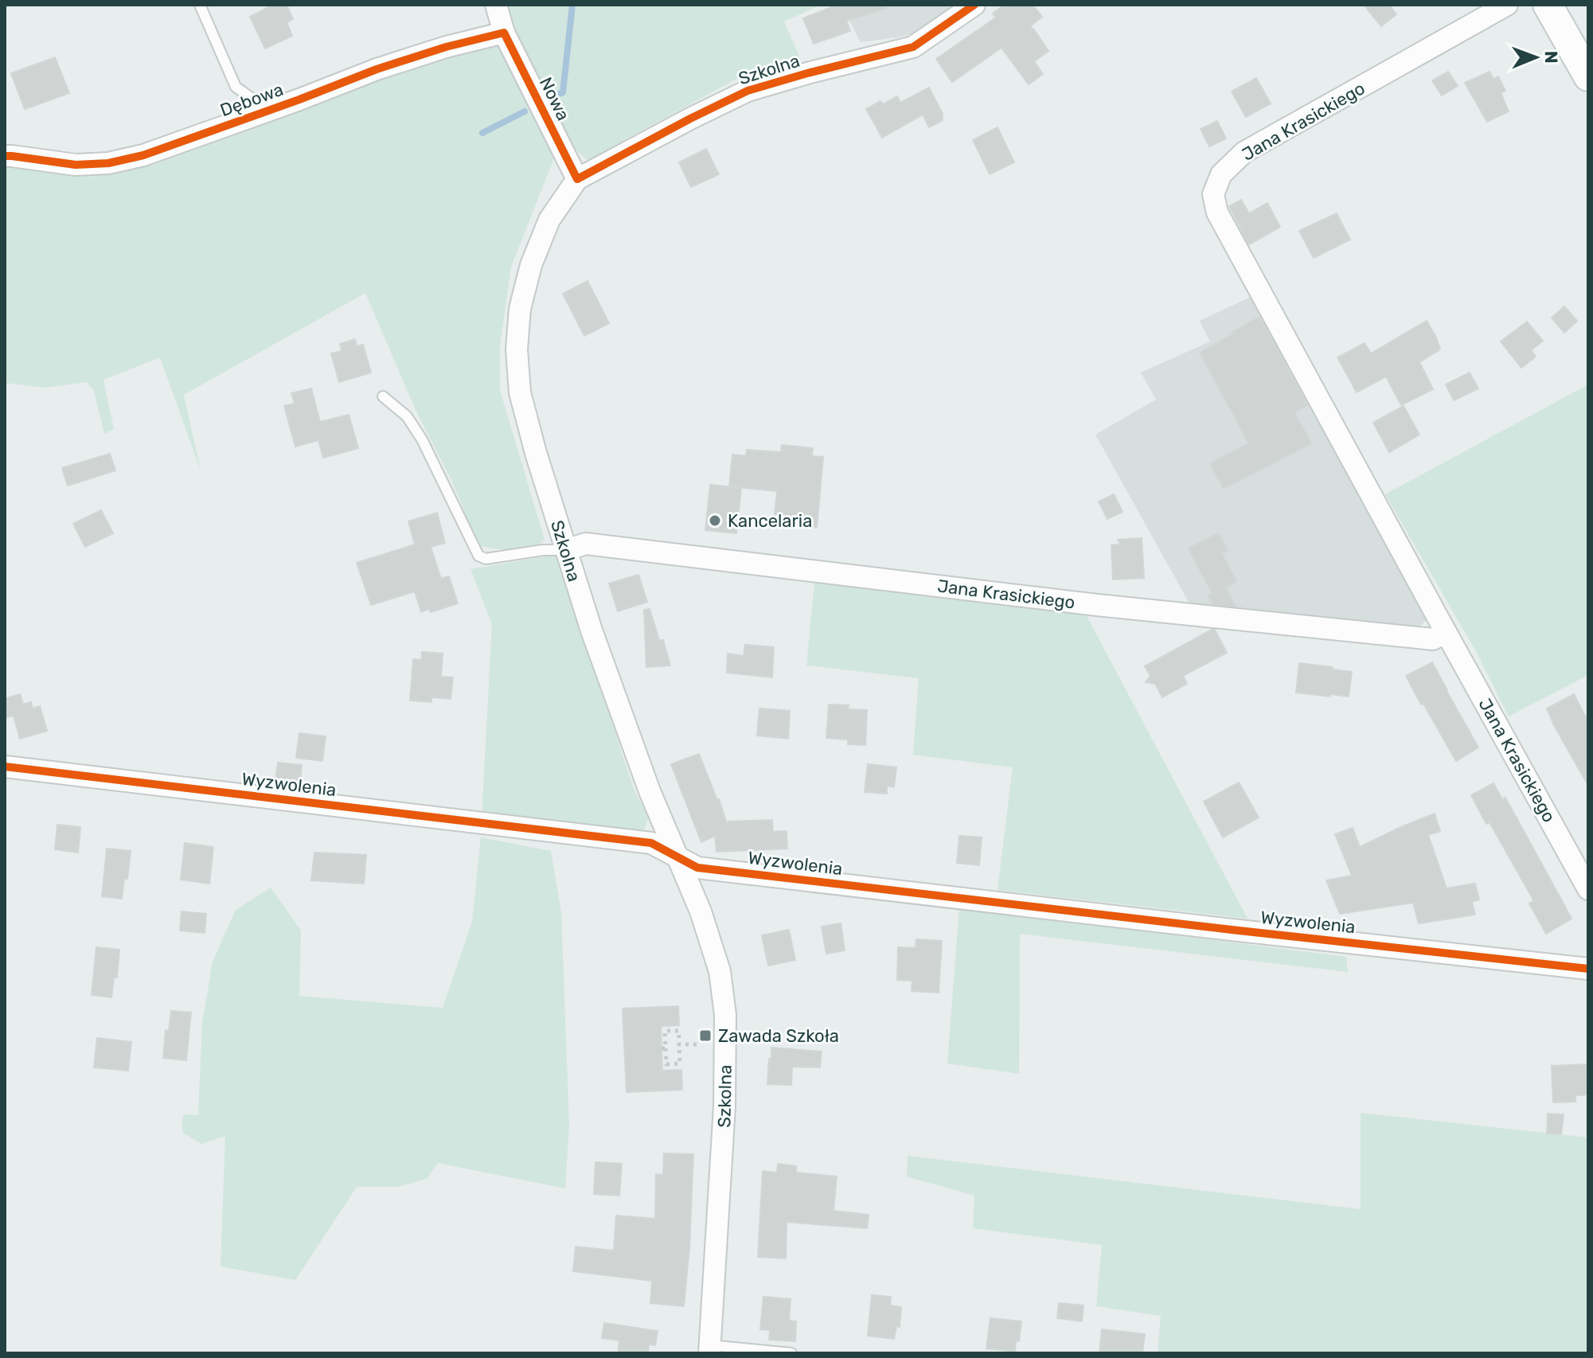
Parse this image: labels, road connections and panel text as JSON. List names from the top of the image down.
{
  "streets": {
    "street": [
      "Szkolna",
      "Nowa",
      "Dębowa",
      "Jana Krasickiego",
      "Wyzwolenia"
    ]
  },
  "crossings": [
    ["Szkolna", "Nowa"],
    ["Szkolna", "Jana Krasickiego"],
    ["Szkolna", "Wyzwolenia"],
    ["Nowa", "Dębowa"]
  ],
  "places": {
    "other": ["Kancelaria"],
    "transit": ["Zawada Szkoła"]
  },
  "north": "right"
}
